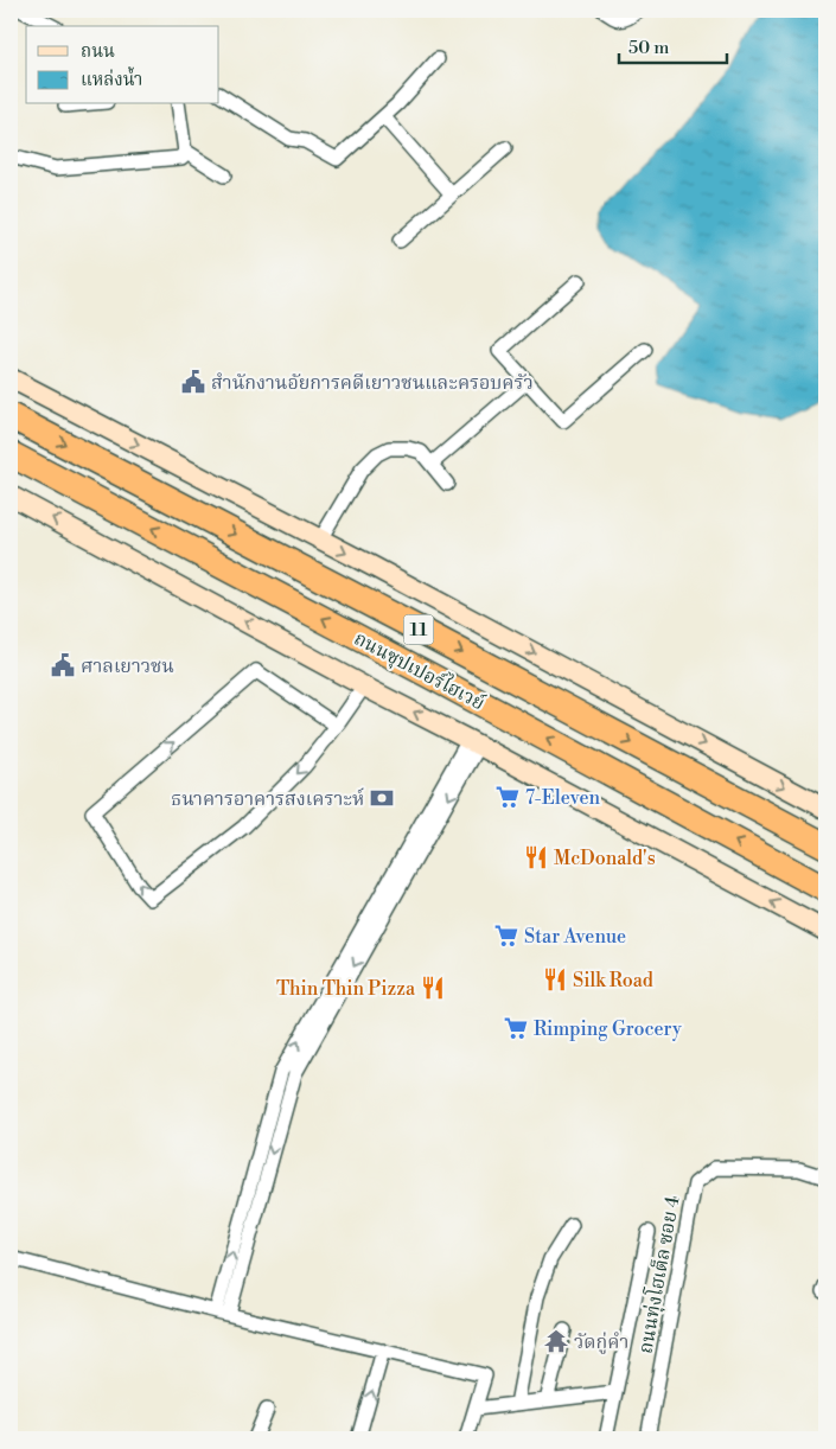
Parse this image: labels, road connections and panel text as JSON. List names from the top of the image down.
{
  "streets": {
    "highway": ["11", "ถนนซุปเปอร์ไฮเวย์"],
    "street": ["ถนนทุ่งโฮเต็ล ซอย 4"]
  },
  "places": {
    "public building": ["สำนักงานอัยการคดีเยาวชนและครอบครัว", "ศาลเยาวชน"],
    "supermarket": ["7-Eleven", "Star Avenue", "Rimping Grocery"],
    "bank": ["ธนาคารอาคารสงเคราะห์"],
    "restaurant": ["McDonald's", "Silk Road", "Thin Thin Pizza"],
    "temple": ["วัดกู่คำ"]
  },
  "legend": ["ถนน", "แหล่งน้ำ"],
  "scale_bar": "50 m"
}
